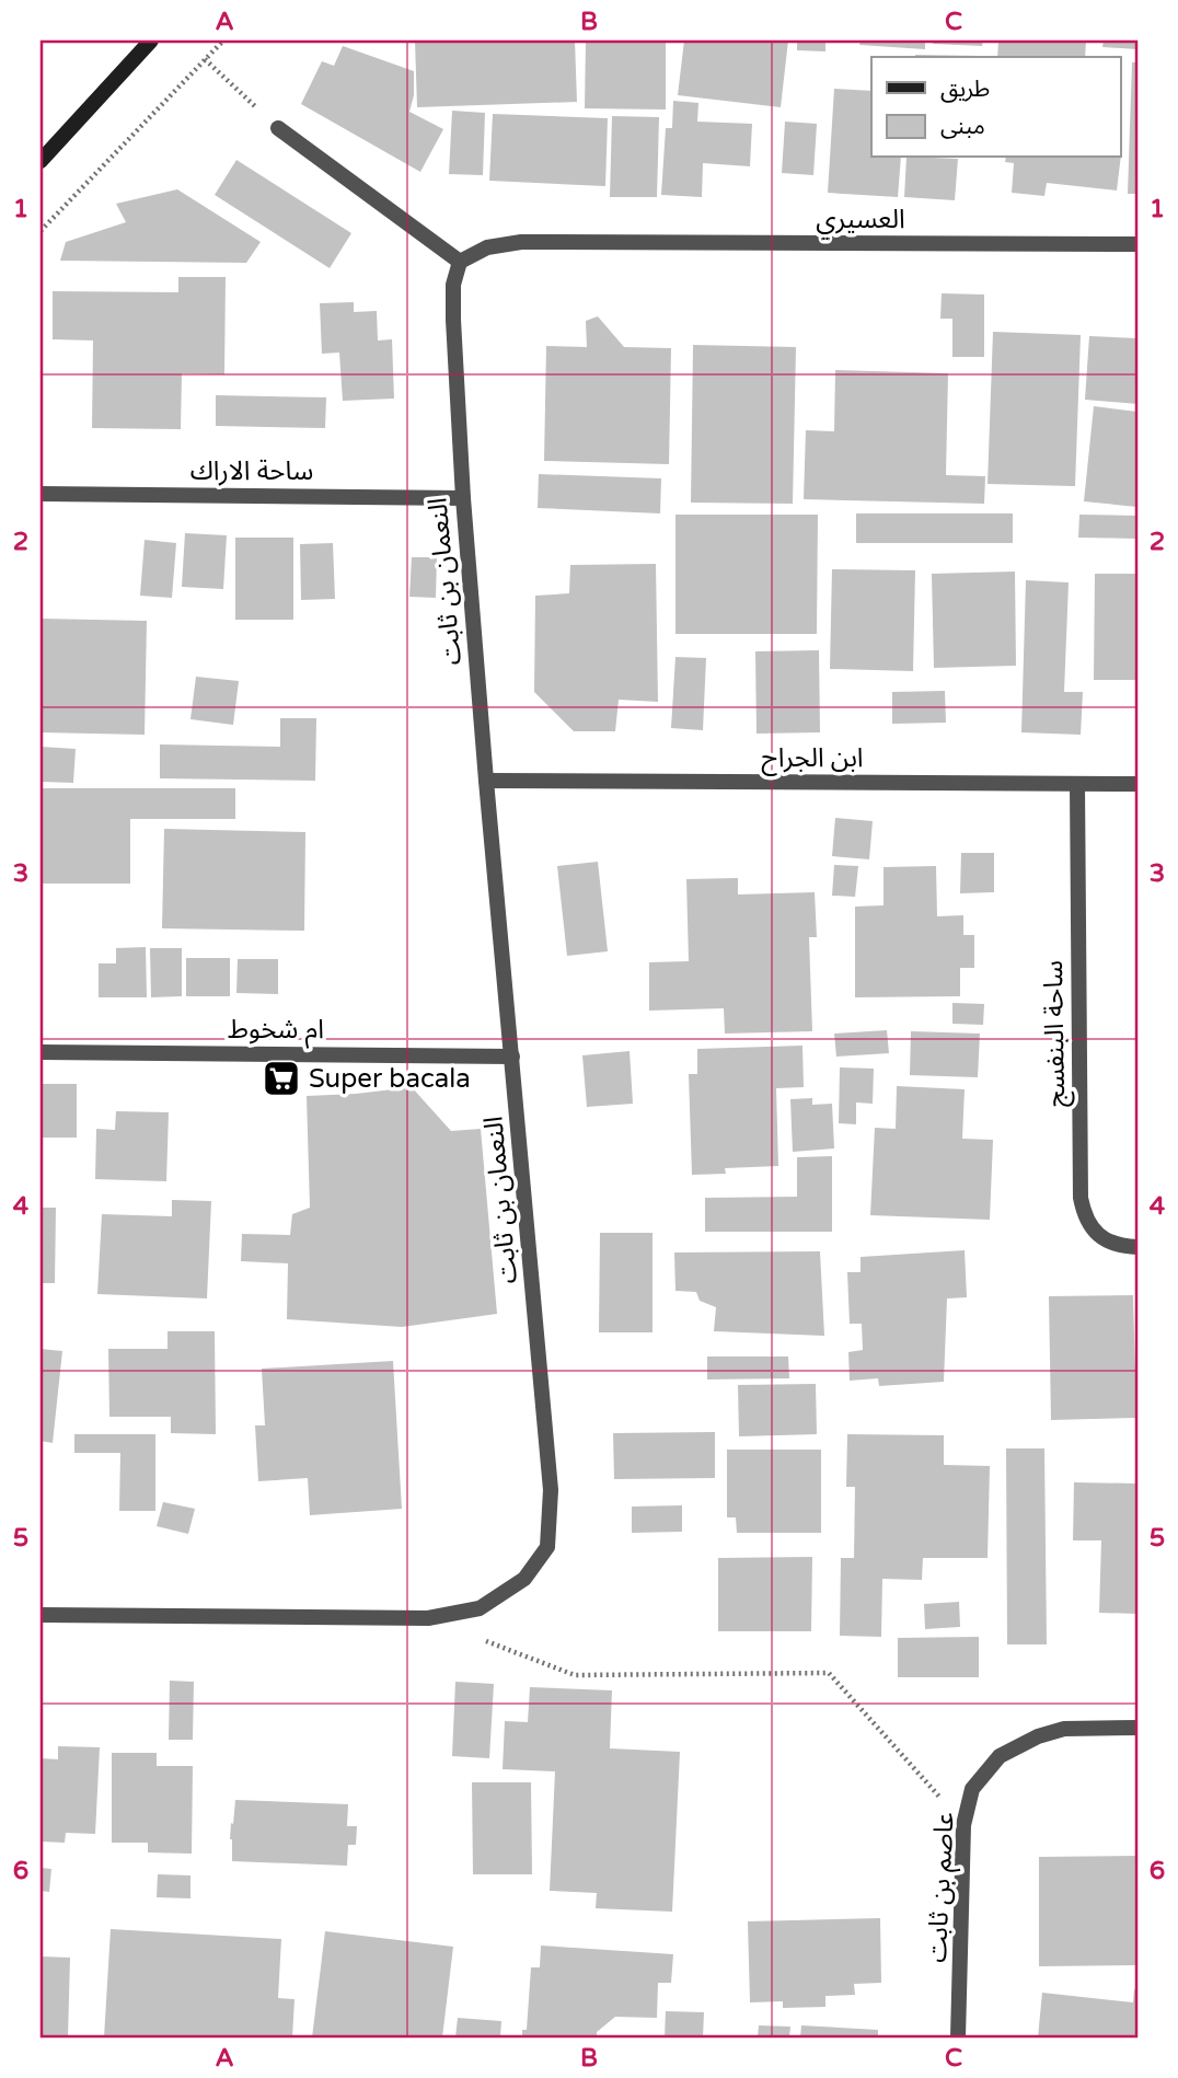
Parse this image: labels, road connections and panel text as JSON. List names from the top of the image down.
{
  "streets": {
    "street": [
      "العسيري",
      "ساحة الاراك",
      "النعمان بن ثابت",
      "ابن الجراح",
      "ام شخوط",
      "ساحة البنفسج",
      "عاصم بن ثابت"
    ]
  },
  "crossings": [
    ["العسيري", "النعمان بن ثابت"],
    ["ساحة الاراك", "النعمان بن ثابت"],
    ["النعمان بن ثابت", "ابن الجراح"],
    ["النعمان بن ثابت", "ام شخوط"],
    ["ابن الجراح", "ساحة البنفسج"]
  ],
  "places": {
    "supermarket": ["Super bacala"]
  },
  "legend": ["طريق", "مبنى"],
  "grid": {
    "columns": ["A", "B", "C"],
    "rows": [
      "1",
      "2",
      "3",
      "4",
      "5",
      "6"
    ]
  }
}
